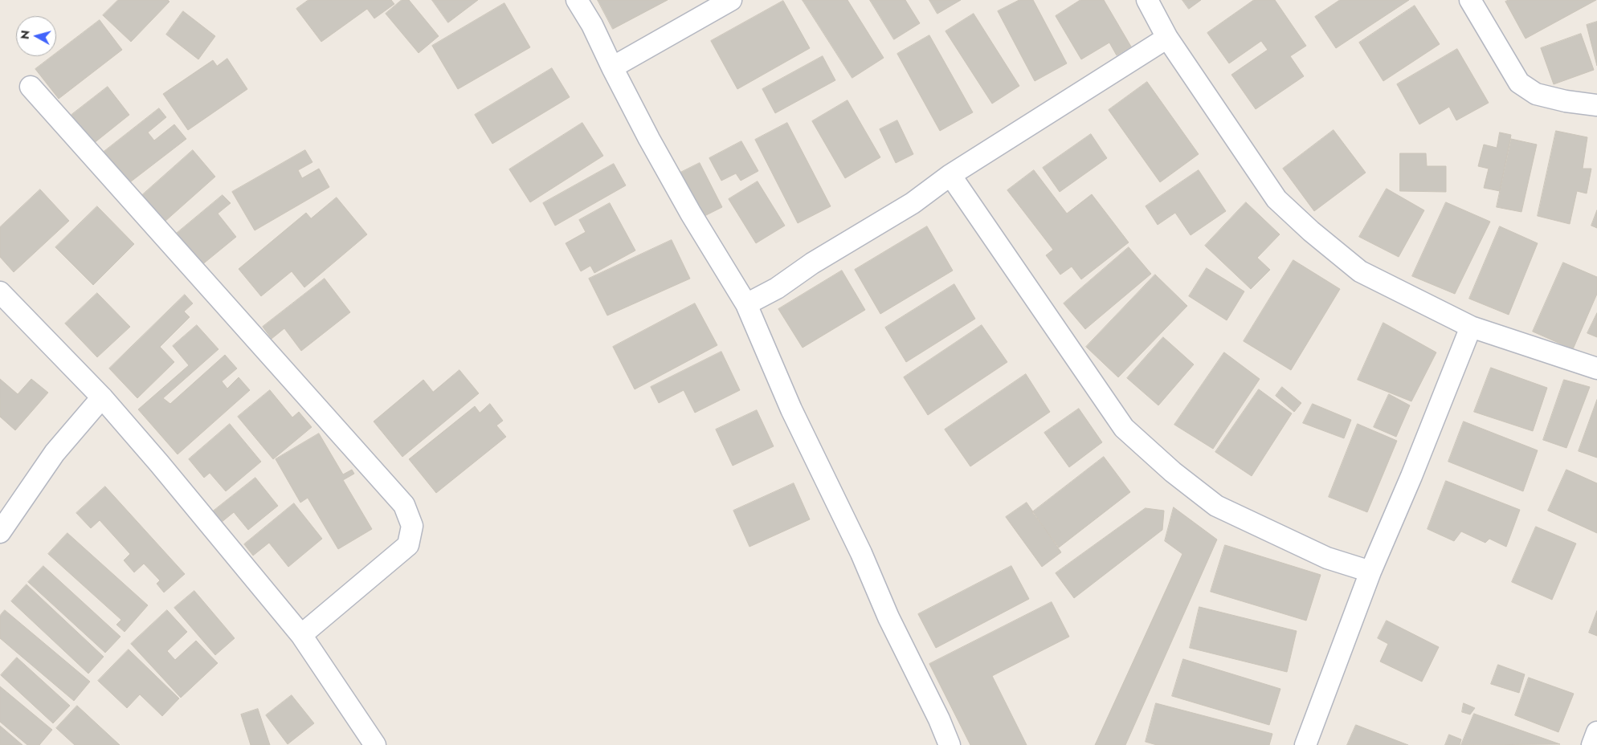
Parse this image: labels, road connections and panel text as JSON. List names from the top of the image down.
{
  "north": "left"
}
